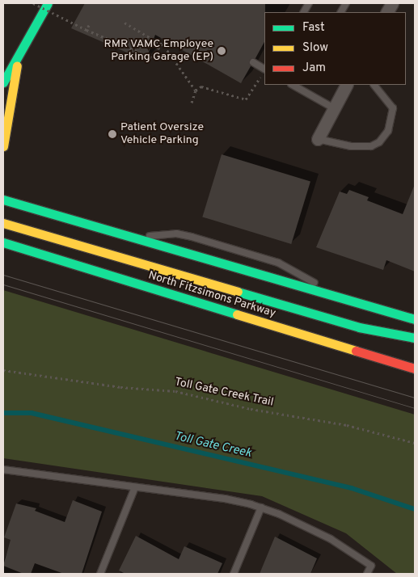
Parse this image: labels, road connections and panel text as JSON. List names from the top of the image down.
{
  "streets": {
    "main road": ["North Fitzsimons Parkway"],
    "path": ["Toll Gate Creek Trail"]
  },
  "water": ["Toll Gate Creek"],
  "places": ["RMR VAMC Employee Parking Garage (EP)", "Patient Oversize Vehicle Parking"],
  "legend": ["Fast", "Slow", "Jam"]
}
